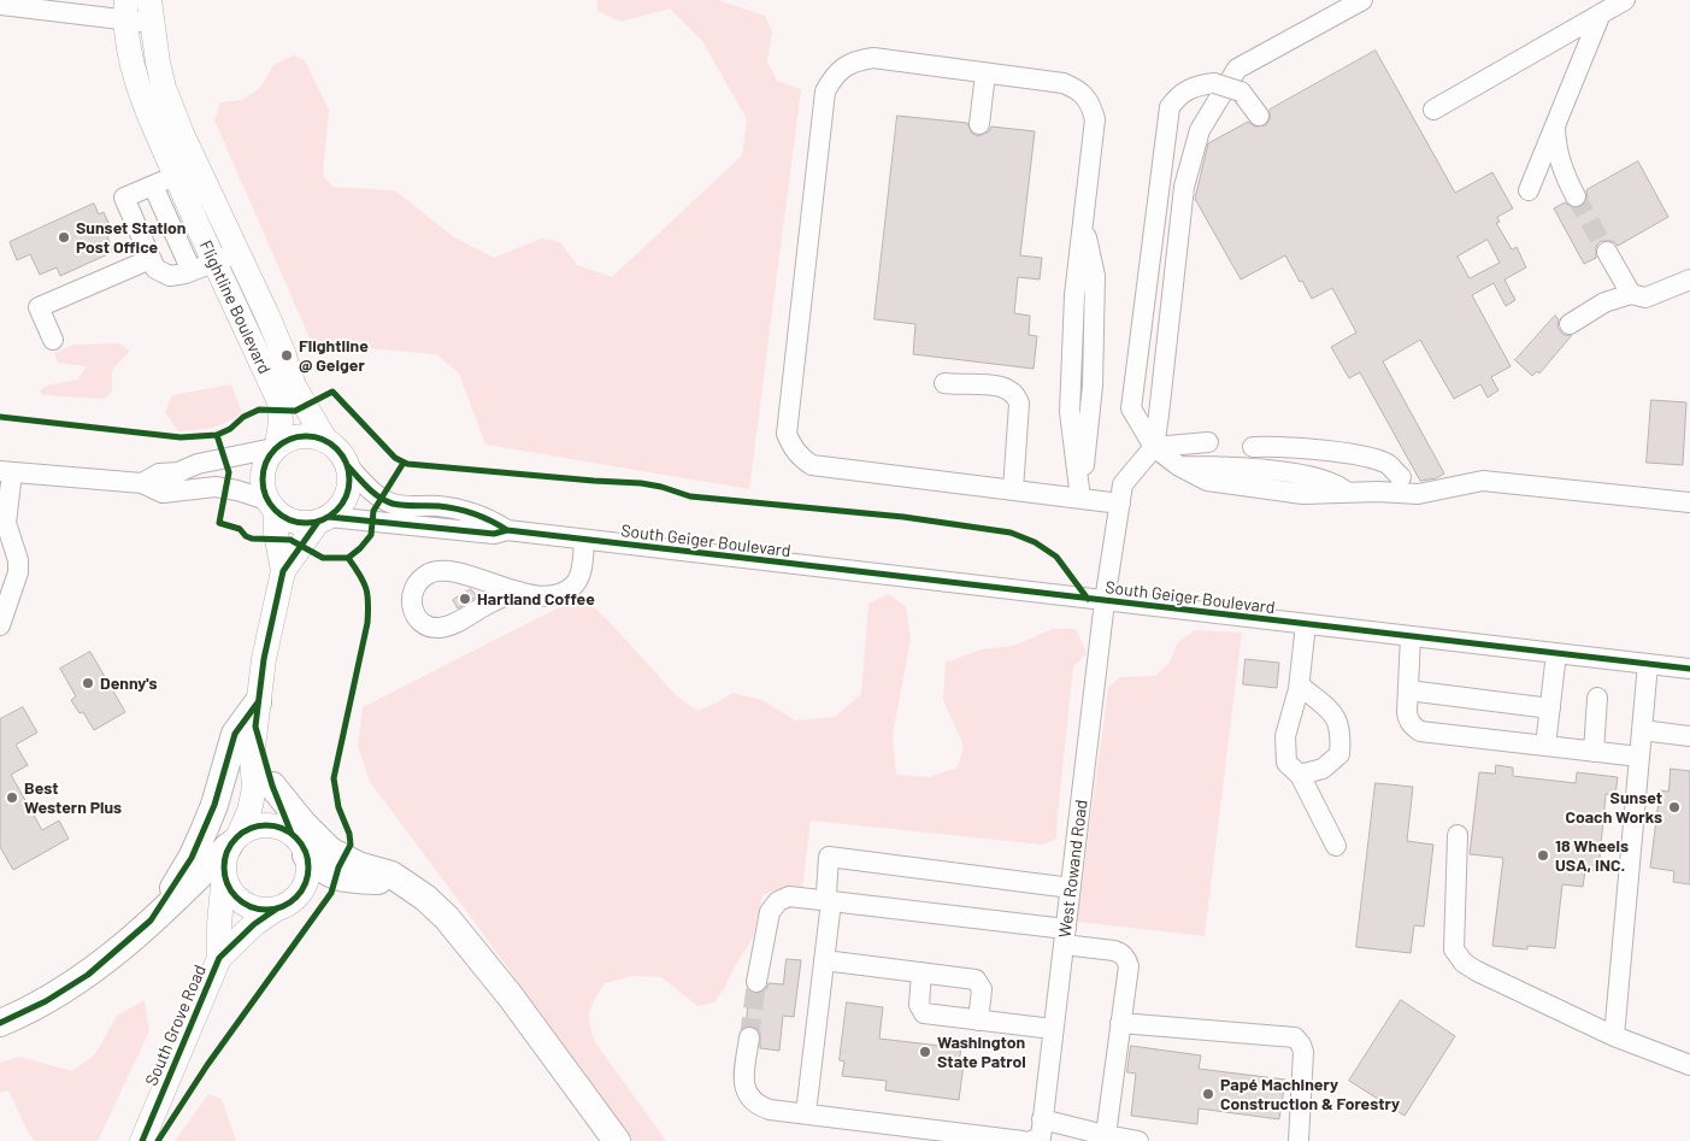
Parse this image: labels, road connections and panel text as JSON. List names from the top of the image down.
{
  "streets": {
    "main road": ["Flightline Boulevard", "South Grove Road"],
    "street": ["South Geiger Boulevard", "West Rowand Road"]
  },
  "crossings": [
    ["Flightline Boulevard", "South Geiger Boulevard"],
    ["South Geiger Boulevard", "West Rowand Road"]
  ],
  "places": [
    "Sunset Station Post Office",
    "Flightline @ Geiger",
    "Hartland Coffee",
    "Denny's",
    "Best Western Plus",
    "Sunset Coach Works",
    "18 Wheels USA, INC.",
    "Washington State Patrol",
    "Papé Machinery Construction & Forestry"
  ]
}
